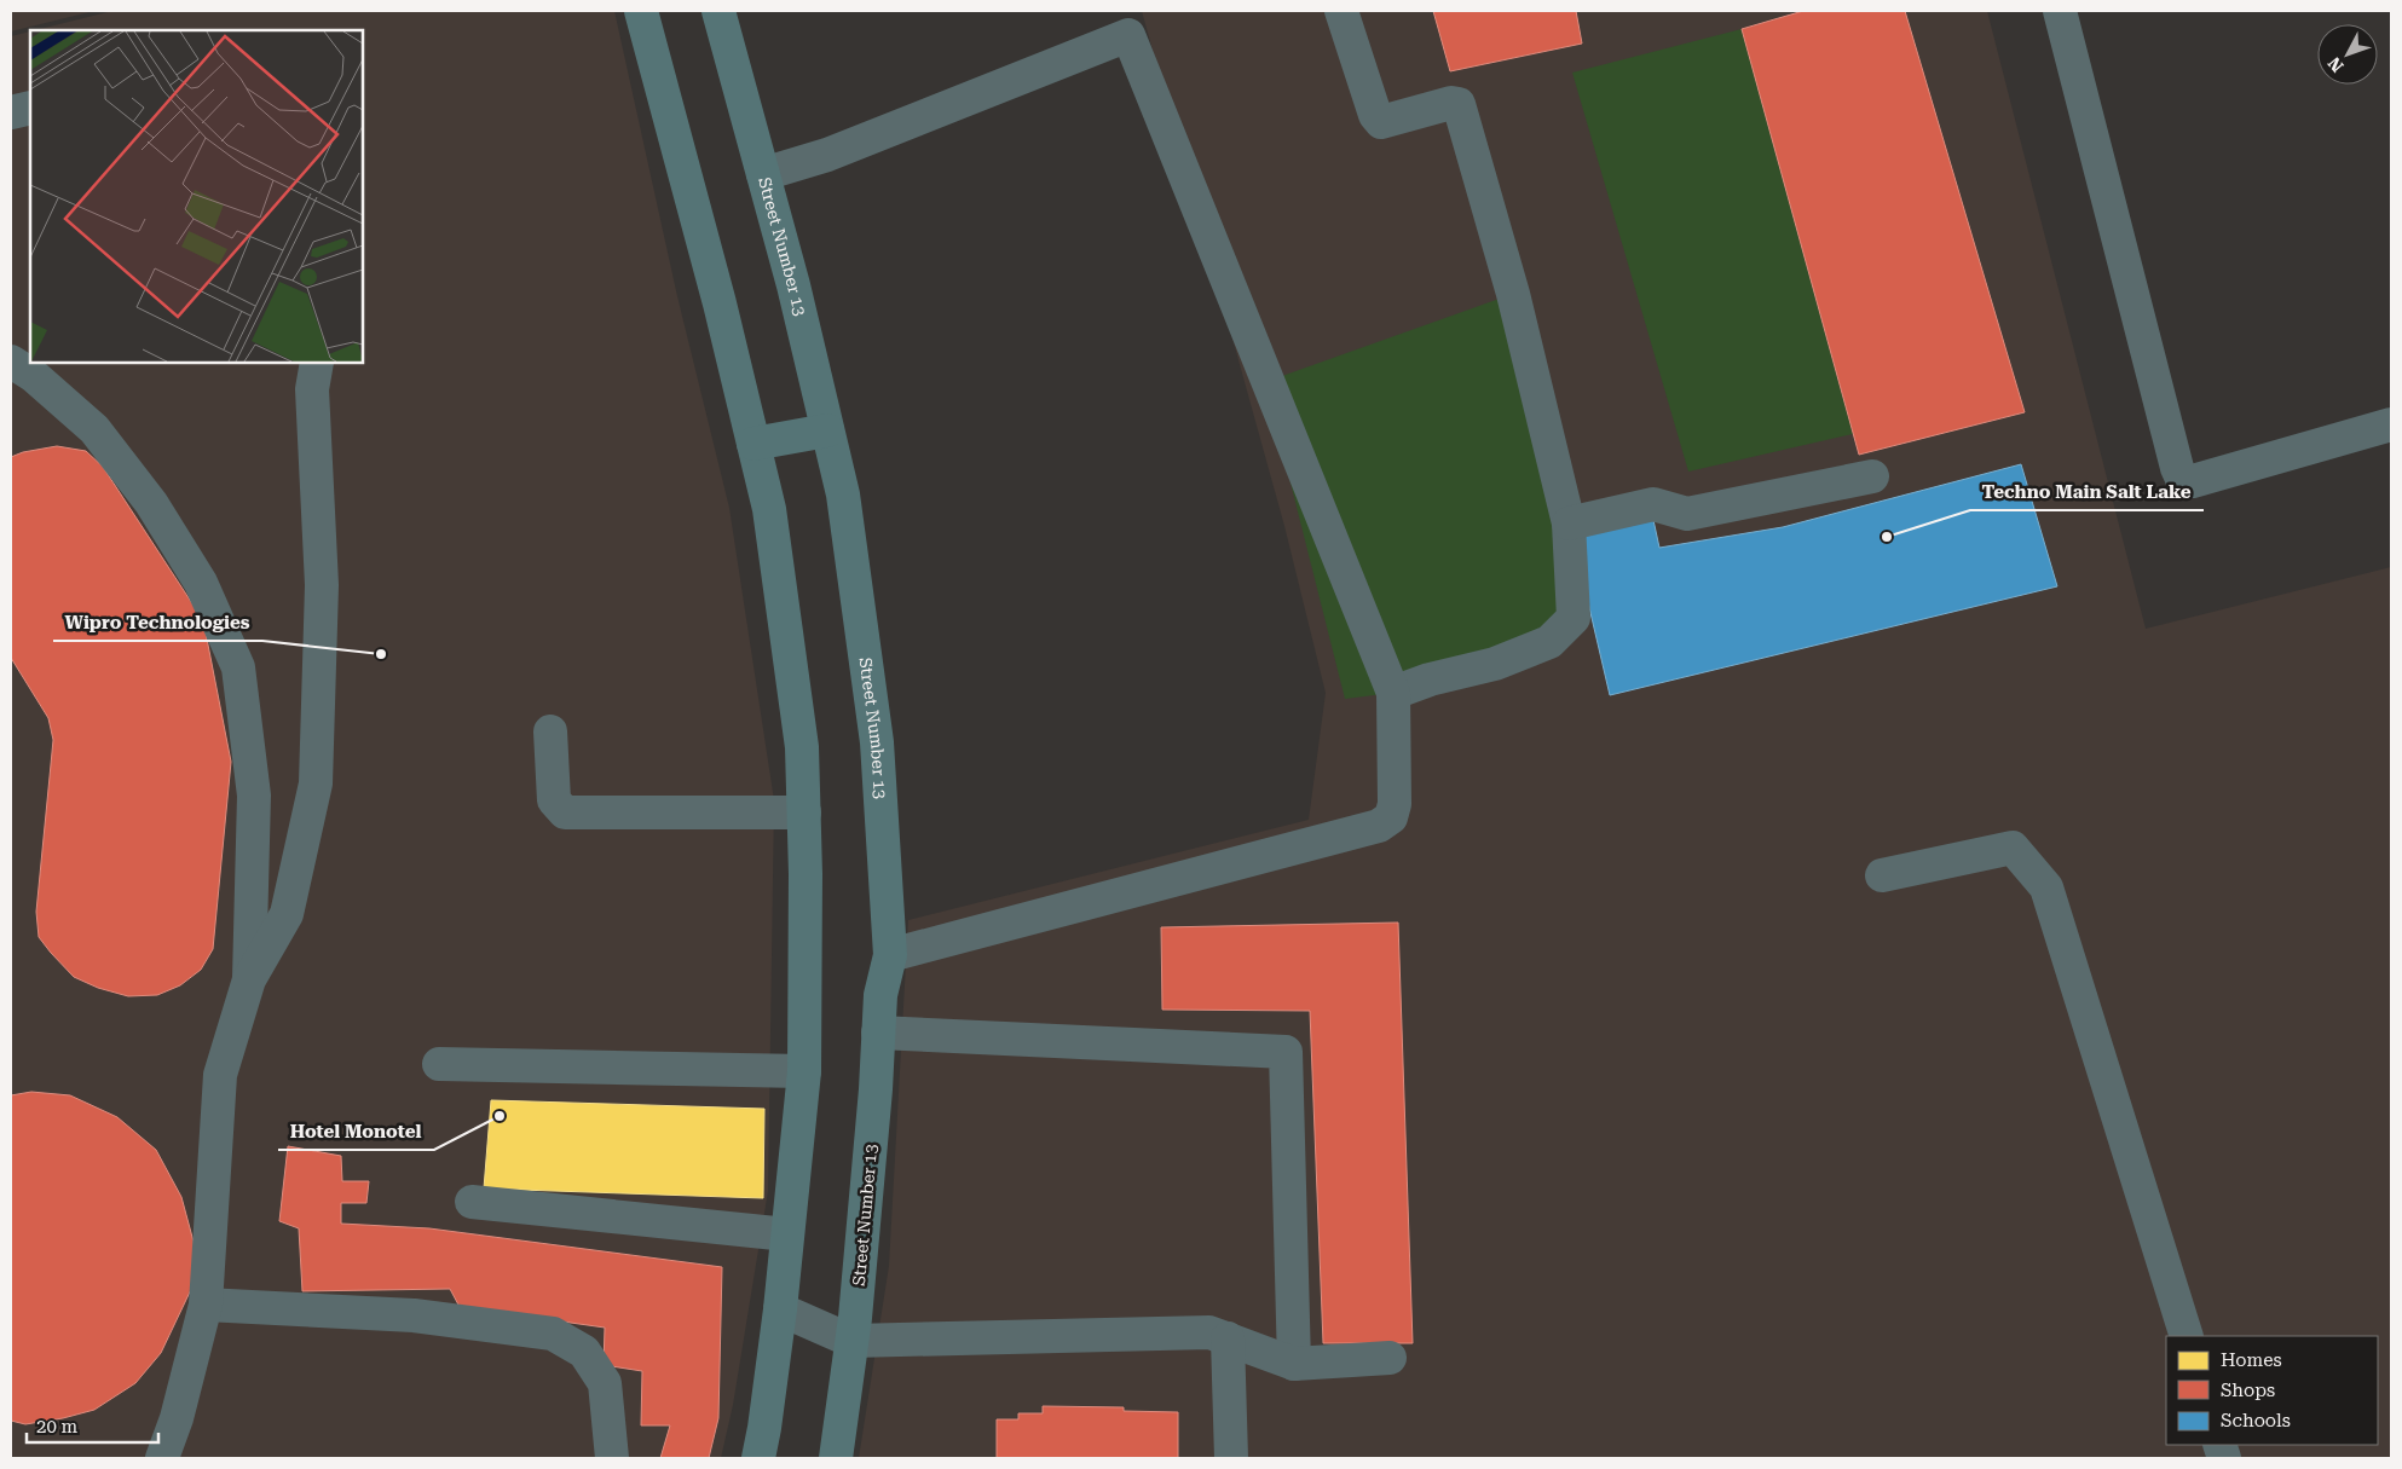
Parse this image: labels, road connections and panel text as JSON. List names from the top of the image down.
{
  "streets": {
    "main road": ["Street Number 13"]
  },
  "places": ["Techno Main Salt Lake", "Wipro Technologies", "Hotel Monotel"],
  "legend": ["Homes", "Shops", "Schools"],
  "scale_bar": "20 m",
  "north": "bottom left"
}
